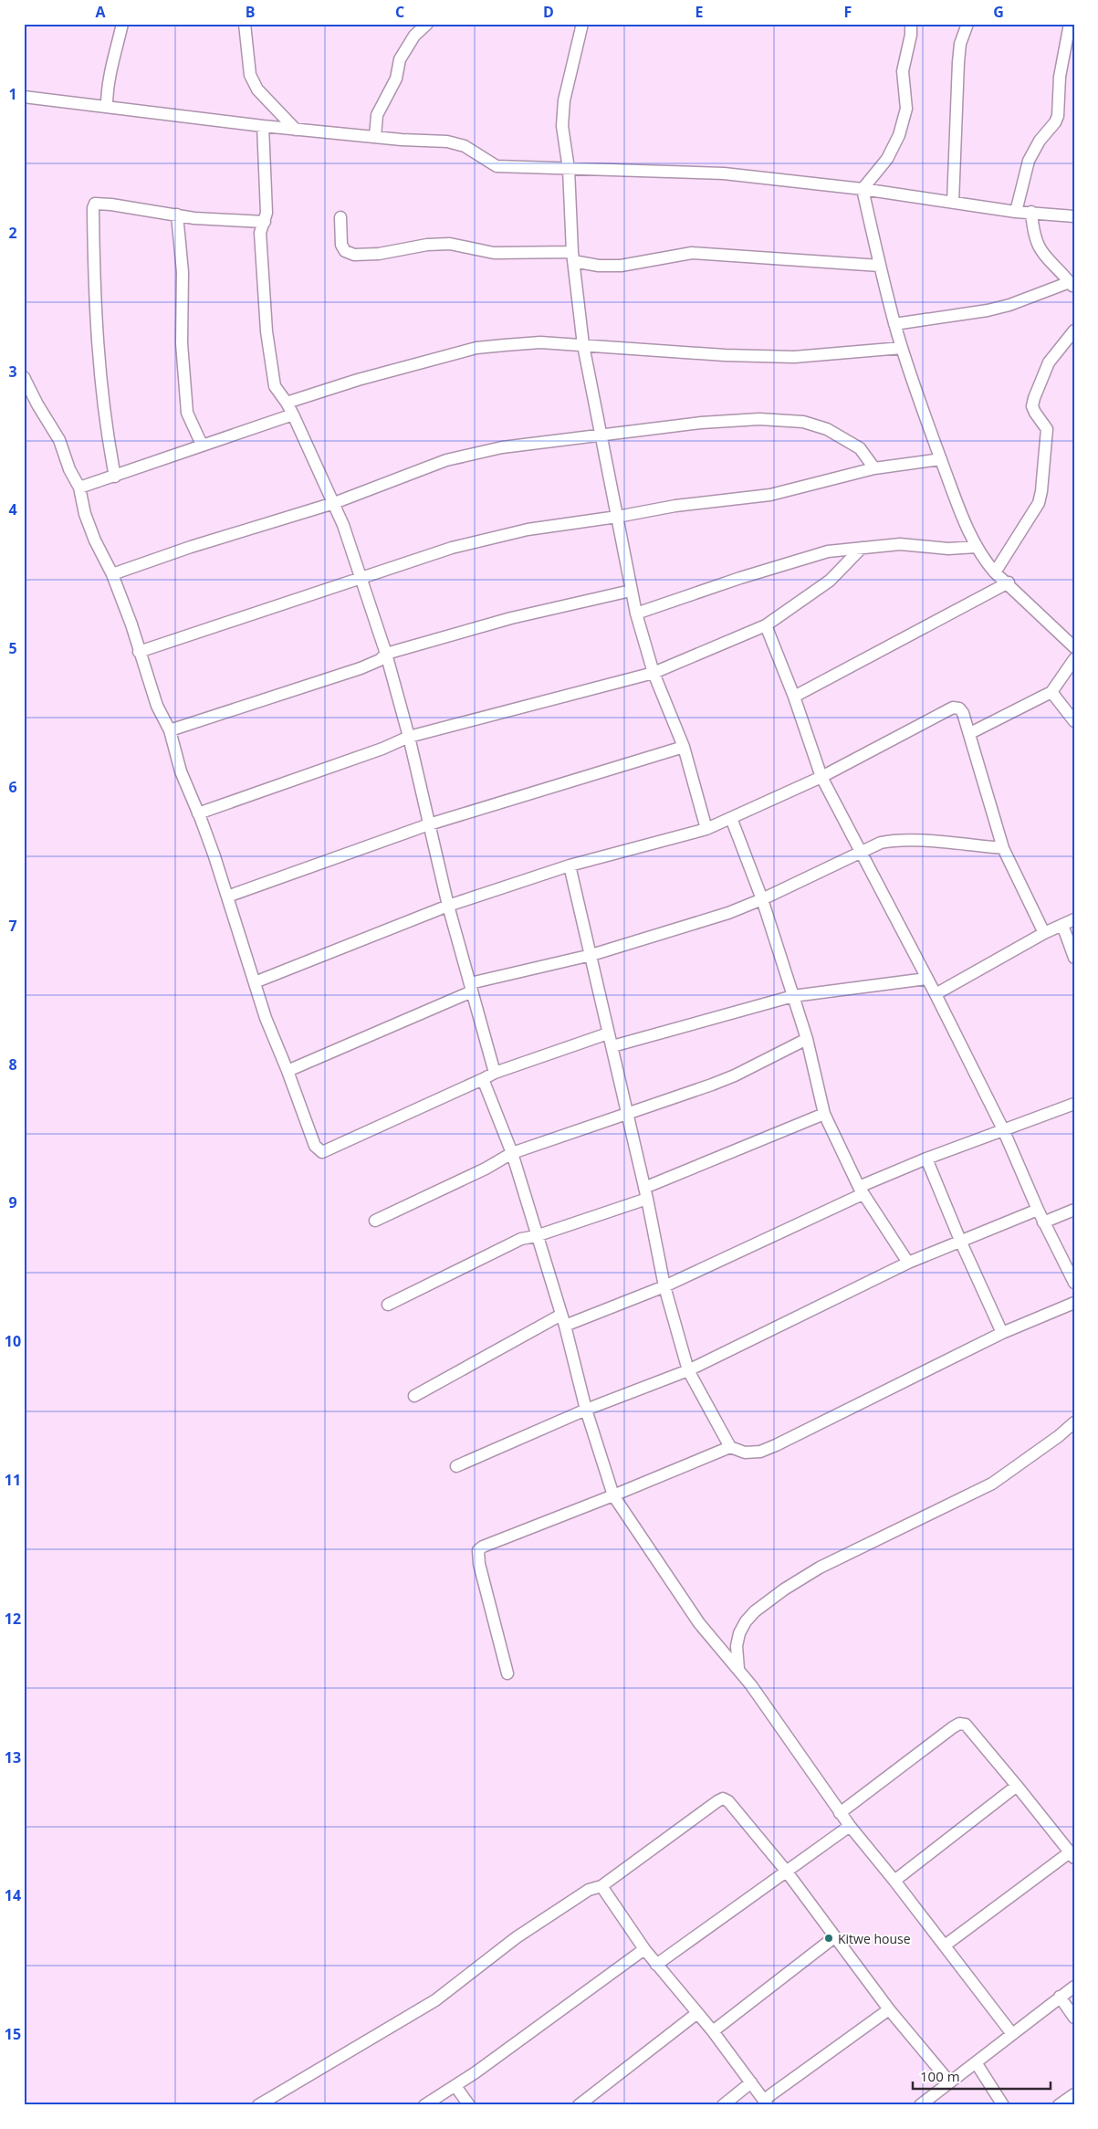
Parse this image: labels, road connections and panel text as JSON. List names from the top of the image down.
{
  "places": ["Kitwe house"],
  "scale_bar": "100 m",
  "grid": {
    "columns": [
      "A",
      "B",
      "C",
      "D",
      "E",
      "F",
      "G"
    ],
    "rows": [
      "1",
      "2",
      "3",
      "4",
      "5",
      "6",
      "7",
      "8",
      "9",
      "10",
      "11",
      "12",
      "13",
      "14",
      "15"
    ]
  }
}
